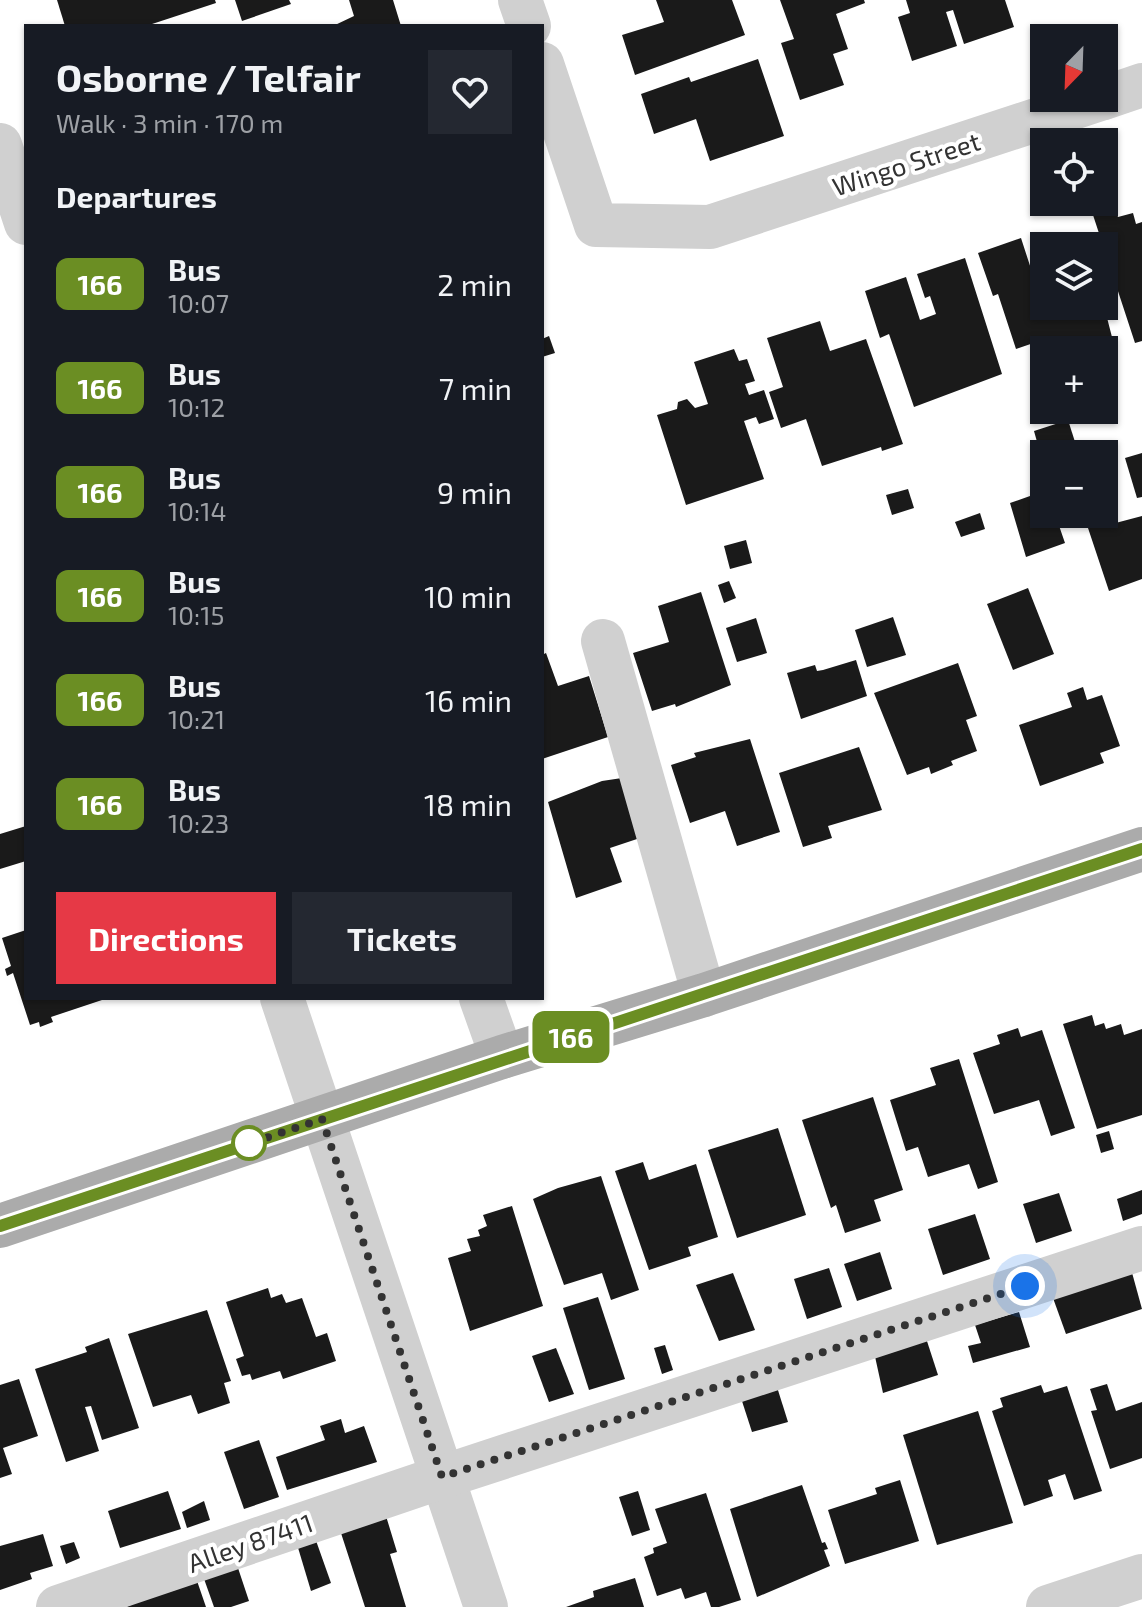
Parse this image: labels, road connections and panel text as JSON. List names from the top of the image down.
{
  "streets": {
    "street": ["Wingo Street", "Alley 87411"]
  },
  "lines": ["bus line 166"],
  "north": "bottom left",
  "page": {
    "on_map": "166",
    "map_buttons": ["+", "−"],
    "heading": [
      ["Osborne / Telfair", "Walk · 3 min · 170 m"],
      "Departures"
    ],
    "list": [
      {
        "mark": "166",
        "name": "Bus",
        "note": "10:07",
        "value": "2 min"
      },
      {
        "mark": "166",
        "name": "Bus",
        "note": "10:12",
        "value": "7 min"
      },
      {
        "mark": "166",
        "name": "Bus",
        "note": "10:14",
        "value": "9 min"
      },
      {
        "mark": "166",
        "name": "Bus",
        "note": "10:15",
        "value": "10 min"
      },
      {
        "mark": "166",
        "name": "Bus",
        "note": "10:21",
        "value": "16 min"
      },
      {
        "mark": "166",
        "name": "Bus",
        "note": "10:23",
        "value": "18 min"
      }
    ],
    "buttons": ["Directions", "Tickets"]
  }
}
